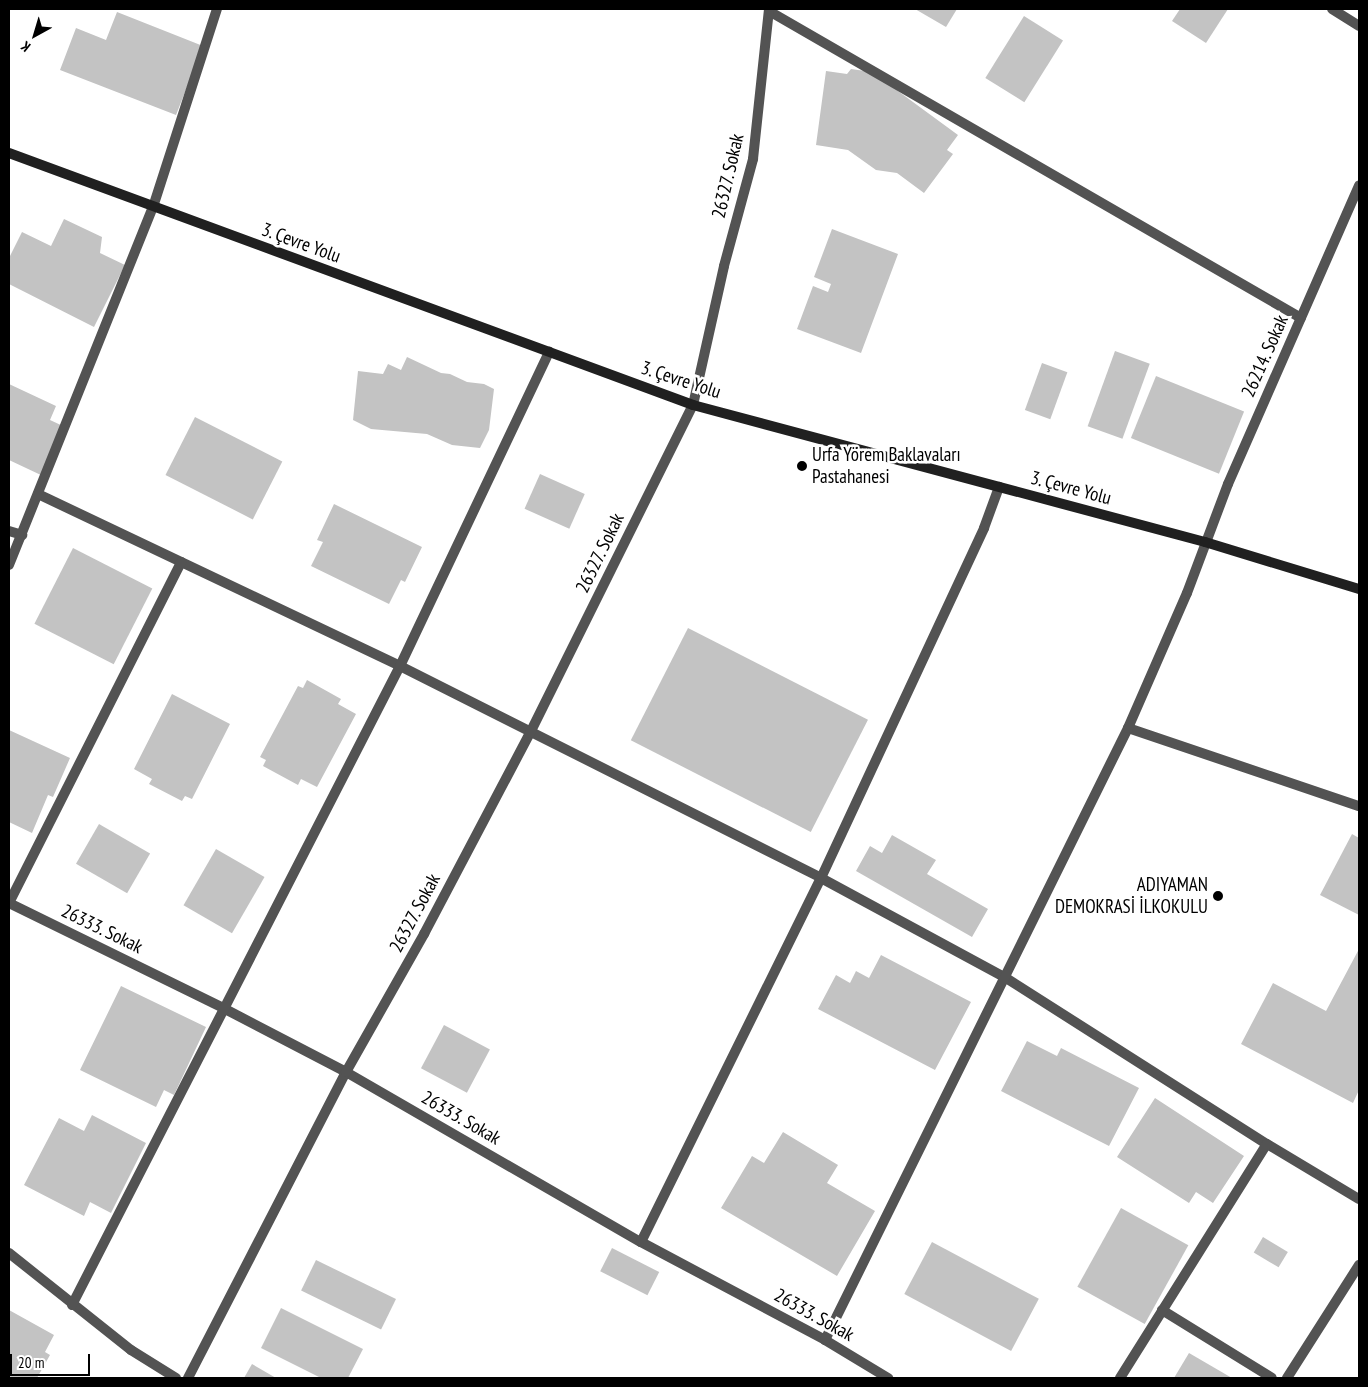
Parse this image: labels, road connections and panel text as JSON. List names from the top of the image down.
{
  "streets": {
    "main road": ["3. Çevre Yolu"],
    "street": ["26327. Sokak", "26214. Sokak", "26333. Sokak"]
  },
  "crossings": [
    ["26327. Sokak", "3. Çevre Yolu"],
    ["26327. Sokak", "26333. Sokak"],
    ["3. Çevre Yolu", "26214. Sokak"],
    ["26214. Sokak", "26333. Sokak"]
  ],
  "places": ["Urfa Yörem Baklavaları Pastahanesi", "ADIYAMAN DEMOKRASİ İLKOKULU"],
  "scale_bar": "20 m",
  "north": "bottom left"
}
